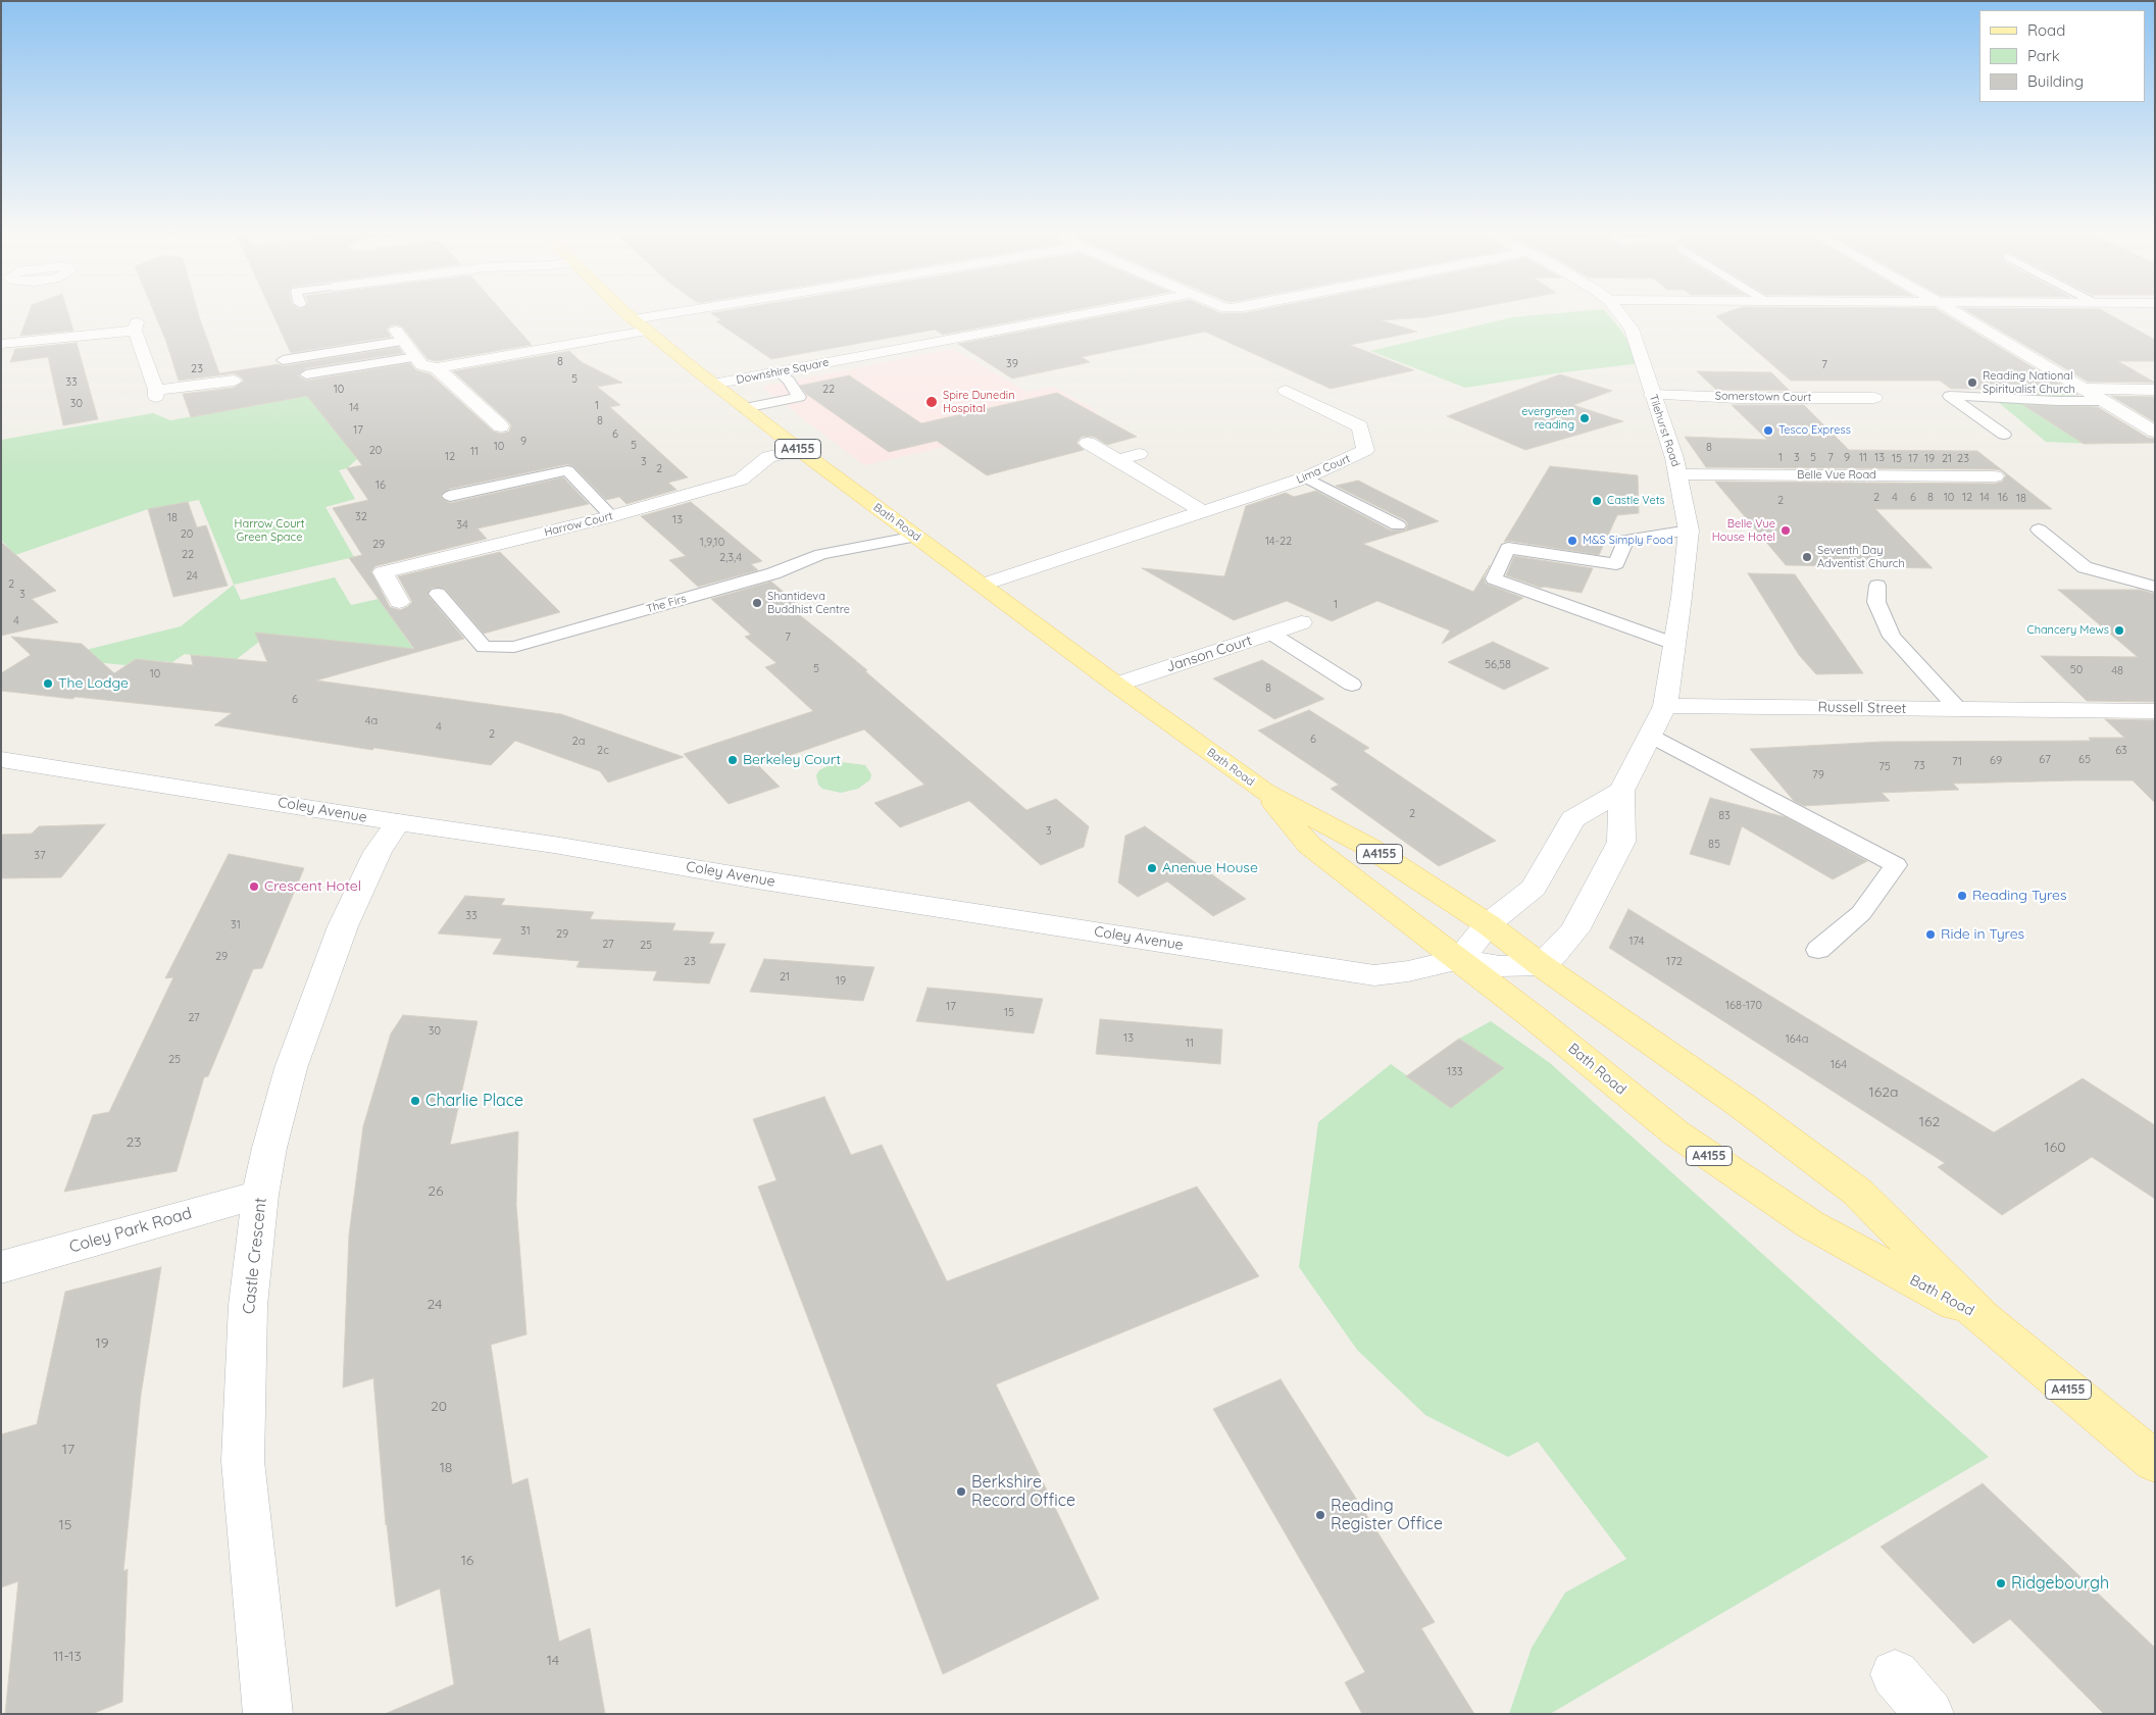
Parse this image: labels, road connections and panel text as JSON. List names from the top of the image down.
{
  "streets": {
    "main road": ["A4155", "Bath Road"],
    "street": [
      "Downshire Square",
      "Somerstown Court",
      "Tilehurst Road",
      "Lima Court",
      "Belle Vue Road",
      "Harrow Court",
      "Janson Court",
      "Russell Street",
      "Coley Avenue",
      "Coley Park Road",
      "Castle Crescent"
    ],
    "lane": ["The Firs"]
  },
  "crossings": [
    ["Downshire Square", "Bath Road"],
    ["Somerstown Court", "Tilehurst Road"],
    ["Tilehurst Road", "Belle Vue Road"],
    ["Tilehurst Road", "Russell Street"],
    ["A4155", "Bath Road"],
    ["Lima Court", "Bath Road"],
    ["Bath Road", "Harrow Court"],
    ["Bath Road", "The Firs"],
    ["Bath Road", "Janson Court"],
    ["Bath Road", "Coley Avenue"],
    ["Coley Avenue", "Castle Crescent"],
    ["Coley Park Road", "Castle Crescent"]
  ],
  "parks": ["Harrow Court Green Space"],
  "places": [
    "Reading National Spiritualist Church",
    "Spire Dunedin Hospital",
    "evergreen reading",
    "Tesco Express",
    "Castle Vets",
    "Belle Vue House Hotel",
    "M&S Simply Food",
    "Seventh Day Adventist Church",
    "Shantideva Buddhist Centre",
    "Chancery Mews",
    "The Lodge",
    "Berkeley Court",
    "Anenue House",
    "Crescent Hotel",
    "Reading Tyres",
    "Ride in Tyres",
    "Charlie Place",
    "Berkshire Record Office",
    "Reading Register Office",
    "Ridgebourgh"
  ],
  "house_numbers": [
    "8",
    "39",
    "7",
    "23",
    "5",
    "33",
    "10",
    "22",
    "30",
    "1",
    "14",
    "8",
    "17",
    "6",
    "9",
    "5",
    "10",
    "8",
    "20",
    "11",
    "12",
    "1",
    "3",
    "5",
    "7",
    "9",
    "11",
    "13",
    "15",
    "17",
    "19",
    "21",
    "23",
    "3",
    "2",
    "16",
    "2",
    "4",
    "6",
    "8",
    "10",
    "12",
    "14",
    "16",
    "18",
    "2",
    "32",
    "18",
    "13",
    "34",
    "20",
    "14-22",
    "1,9,10",
    "29",
    "22",
    "2,3,4",
    "24",
    "2",
    "3",
    "1",
    "4",
    "7",
    "56,58",
    "5",
    "50",
    "48",
    "10",
    "8",
    "6",
    "4a",
    "4",
    "2",
    "6",
    "2a",
    "2c",
    "63",
    "67",
    "65",
    "69",
    "71",
    "73",
    "75",
    "79",
    "2",
    "83",
    "3",
    "85",
    "37",
    "33",
    "31",
    "31",
    "29",
    "174",
    "27",
    "25",
    "29",
    "23",
    "172",
    "21",
    "19",
    "168-170",
    "17",
    "15",
    "27",
    "30",
    "13",
    "164a",
    "11",
    "25",
    "164",
    "133",
    "162a",
    "162",
    "23",
    "160",
    "26",
    "24",
    "19",
    "20",
    "17",
    "18",
    "15",
    "16",
    "11-13",
    "14"
  ],
  "legend": ["Road", "Park", "Building"]
}
